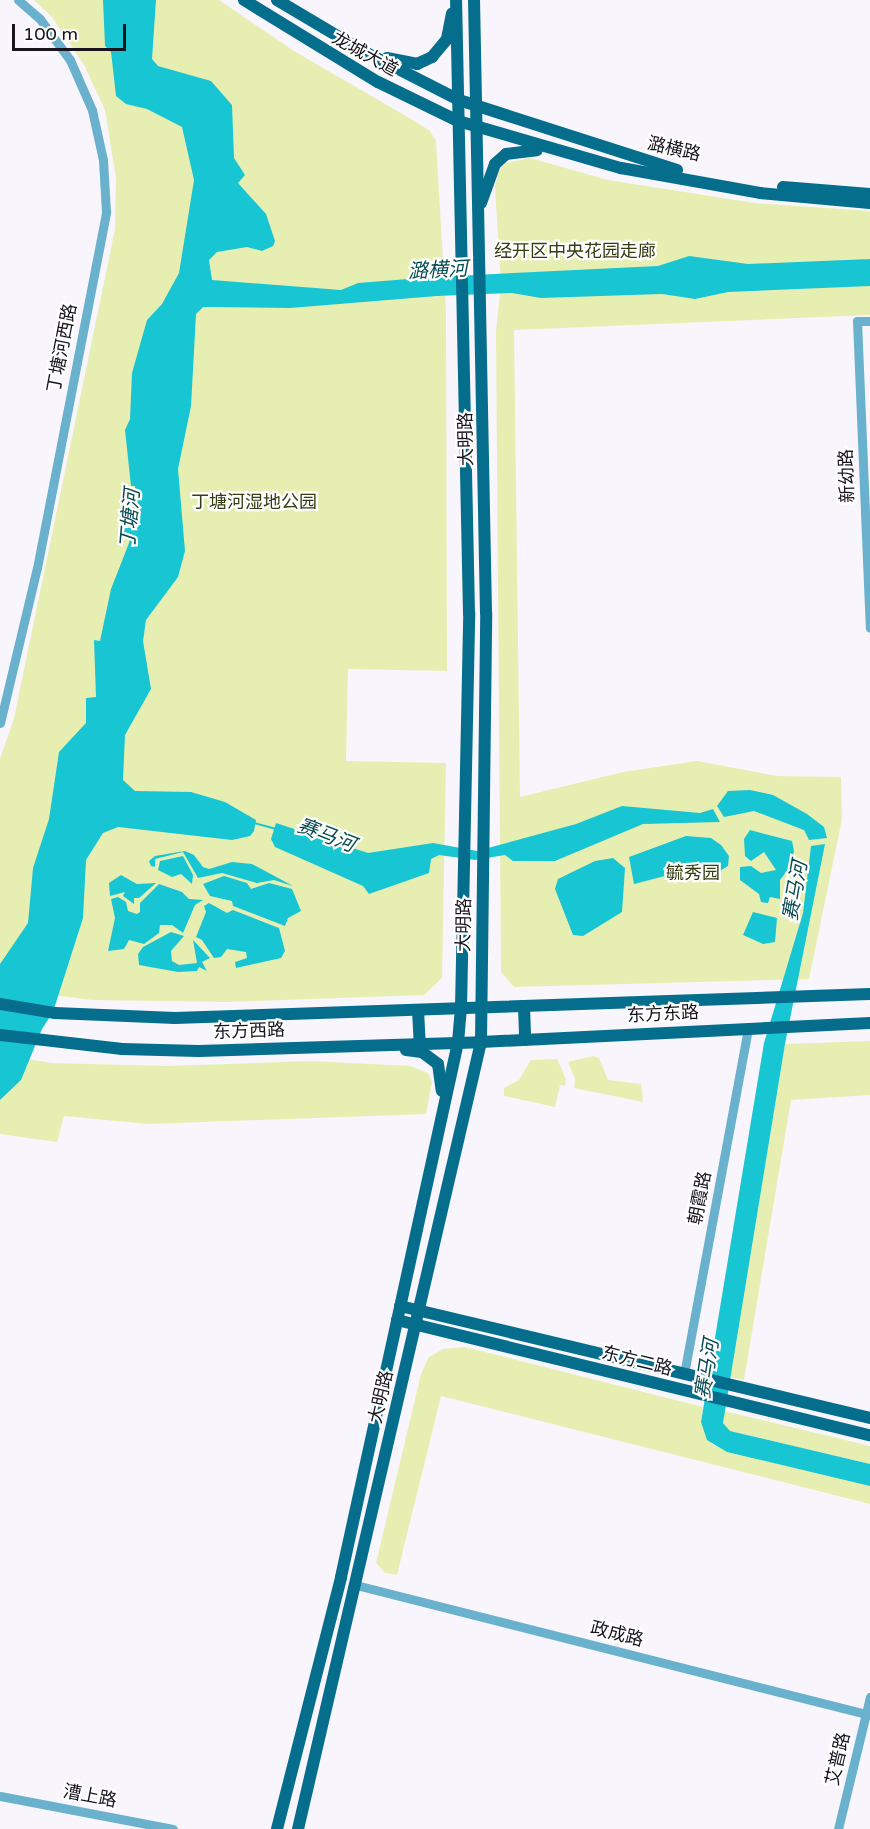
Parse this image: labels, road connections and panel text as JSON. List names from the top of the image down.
{
  "streets": {
    "main road": [
      "龙城大道",
      "潞横路",
      "大明路",
      "东方东路",
      "东方西路",
      "东方二路"
    ],
    "street": [
      "丁塘河西路",
      "新幼路",
      "朝霞路",
      "政成路",
      "艾普路",
      "漕上路"
    ]
  },
  "crossings": [
    ["龙城大道", "潞横路"],
    ["龙城大道", "大明路"],
    ["潞横路", "大明路"],
    ["大明路", "东方东路"],
    ["大明路", "东方西路"],
    ["大明路", "东方二路"],
    ["大明路", "政成路"],
    ["东方东路", "东方西路"],
    ["东方东路", "朝霞路"],
    ["朝霞路", "东方二路"],
    ["政成路", "艾普路"]
  ],
  "water": ["潞横河", "丁塘河", "赛马河"],
  "parks": ["经开区中央花园走廊", "丁塘河湿地公园", "毓秀园"],
  "scale_bar": "100 m"
}
